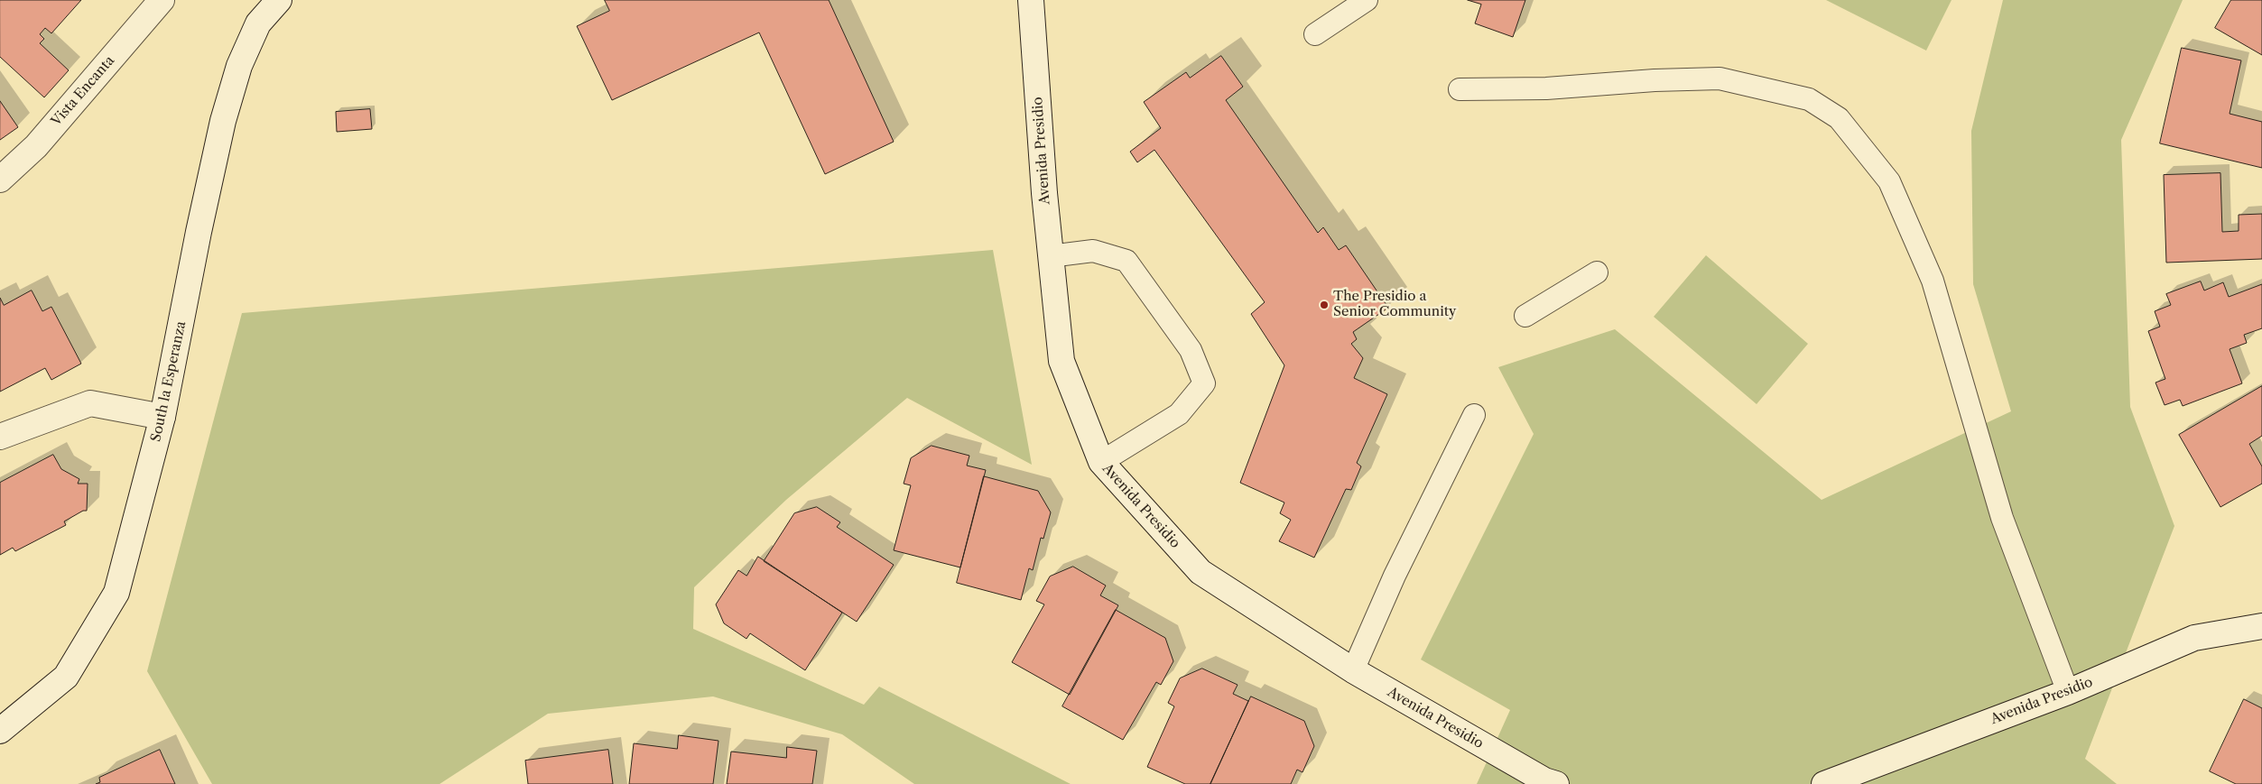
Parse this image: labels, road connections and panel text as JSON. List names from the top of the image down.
{
  "streets": {
    "street": ["Vista Encanta", "Avenida Presidio", "South la Esperanza"]
  },
  "places": ["The Presidio a Senior Community"]
}
